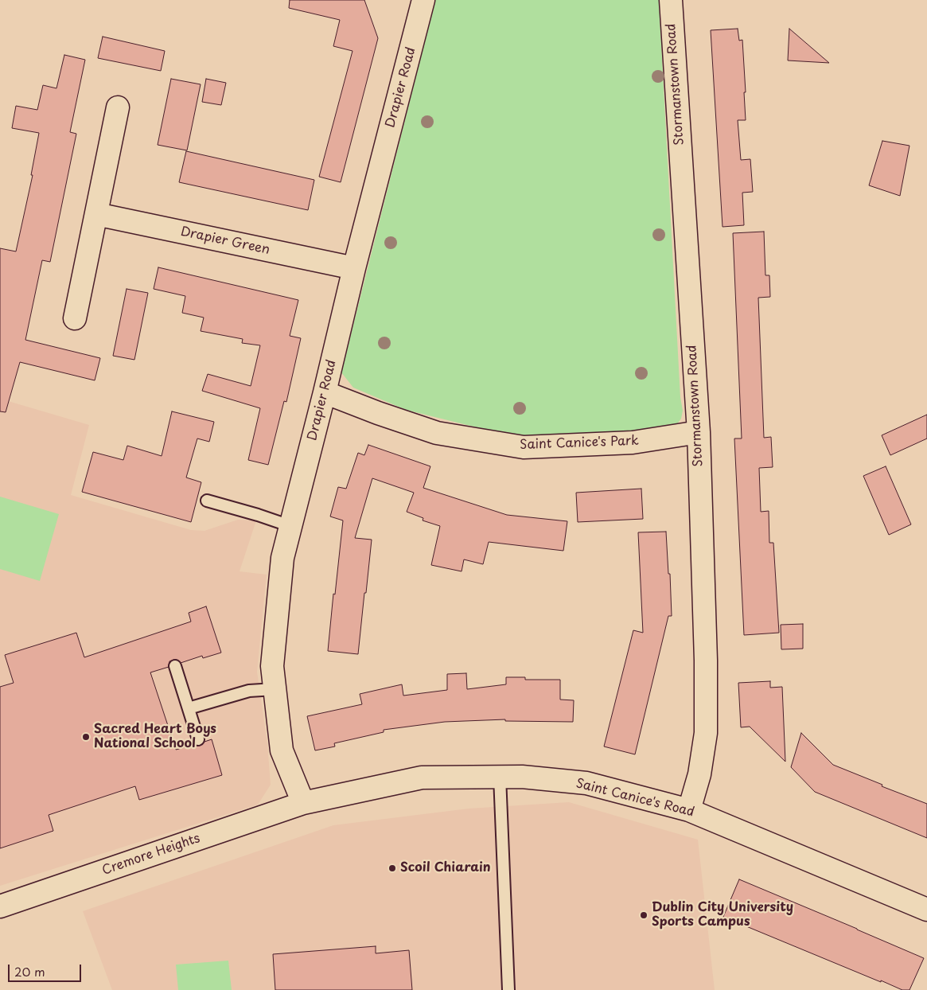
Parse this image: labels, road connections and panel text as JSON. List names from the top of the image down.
{
  "streets": {
    "street": [
      "Stormanstown Road",
      "Drapier Road",
      "Drapier Green",
      "Saint Canice's Park",
      "Saint Canice's Road",
      "Cremore Heights"
    ]
  },
  "crossings": [
    ["Stormanstown Road", "Saint Canice's Park"],
    ["Stormanstown Road", "Saint Canice's Road"],
    ["Drapier Road", "Drapier Green"],
    ["Drapier Road", "Saint Canice's Park"],
    ["Drapier Road", "Saint Canice's Road"],
    ["Drapier Road", "Cremore Heights"],
    ["Saint Canice's Road", "Cremore Heights"]
  ],
  "places": ["Sacred Heart Boys National School", "Scoil Chiarain", "Dublin City University Sports Campus"],
  "scale_bar": "20 m"
}
